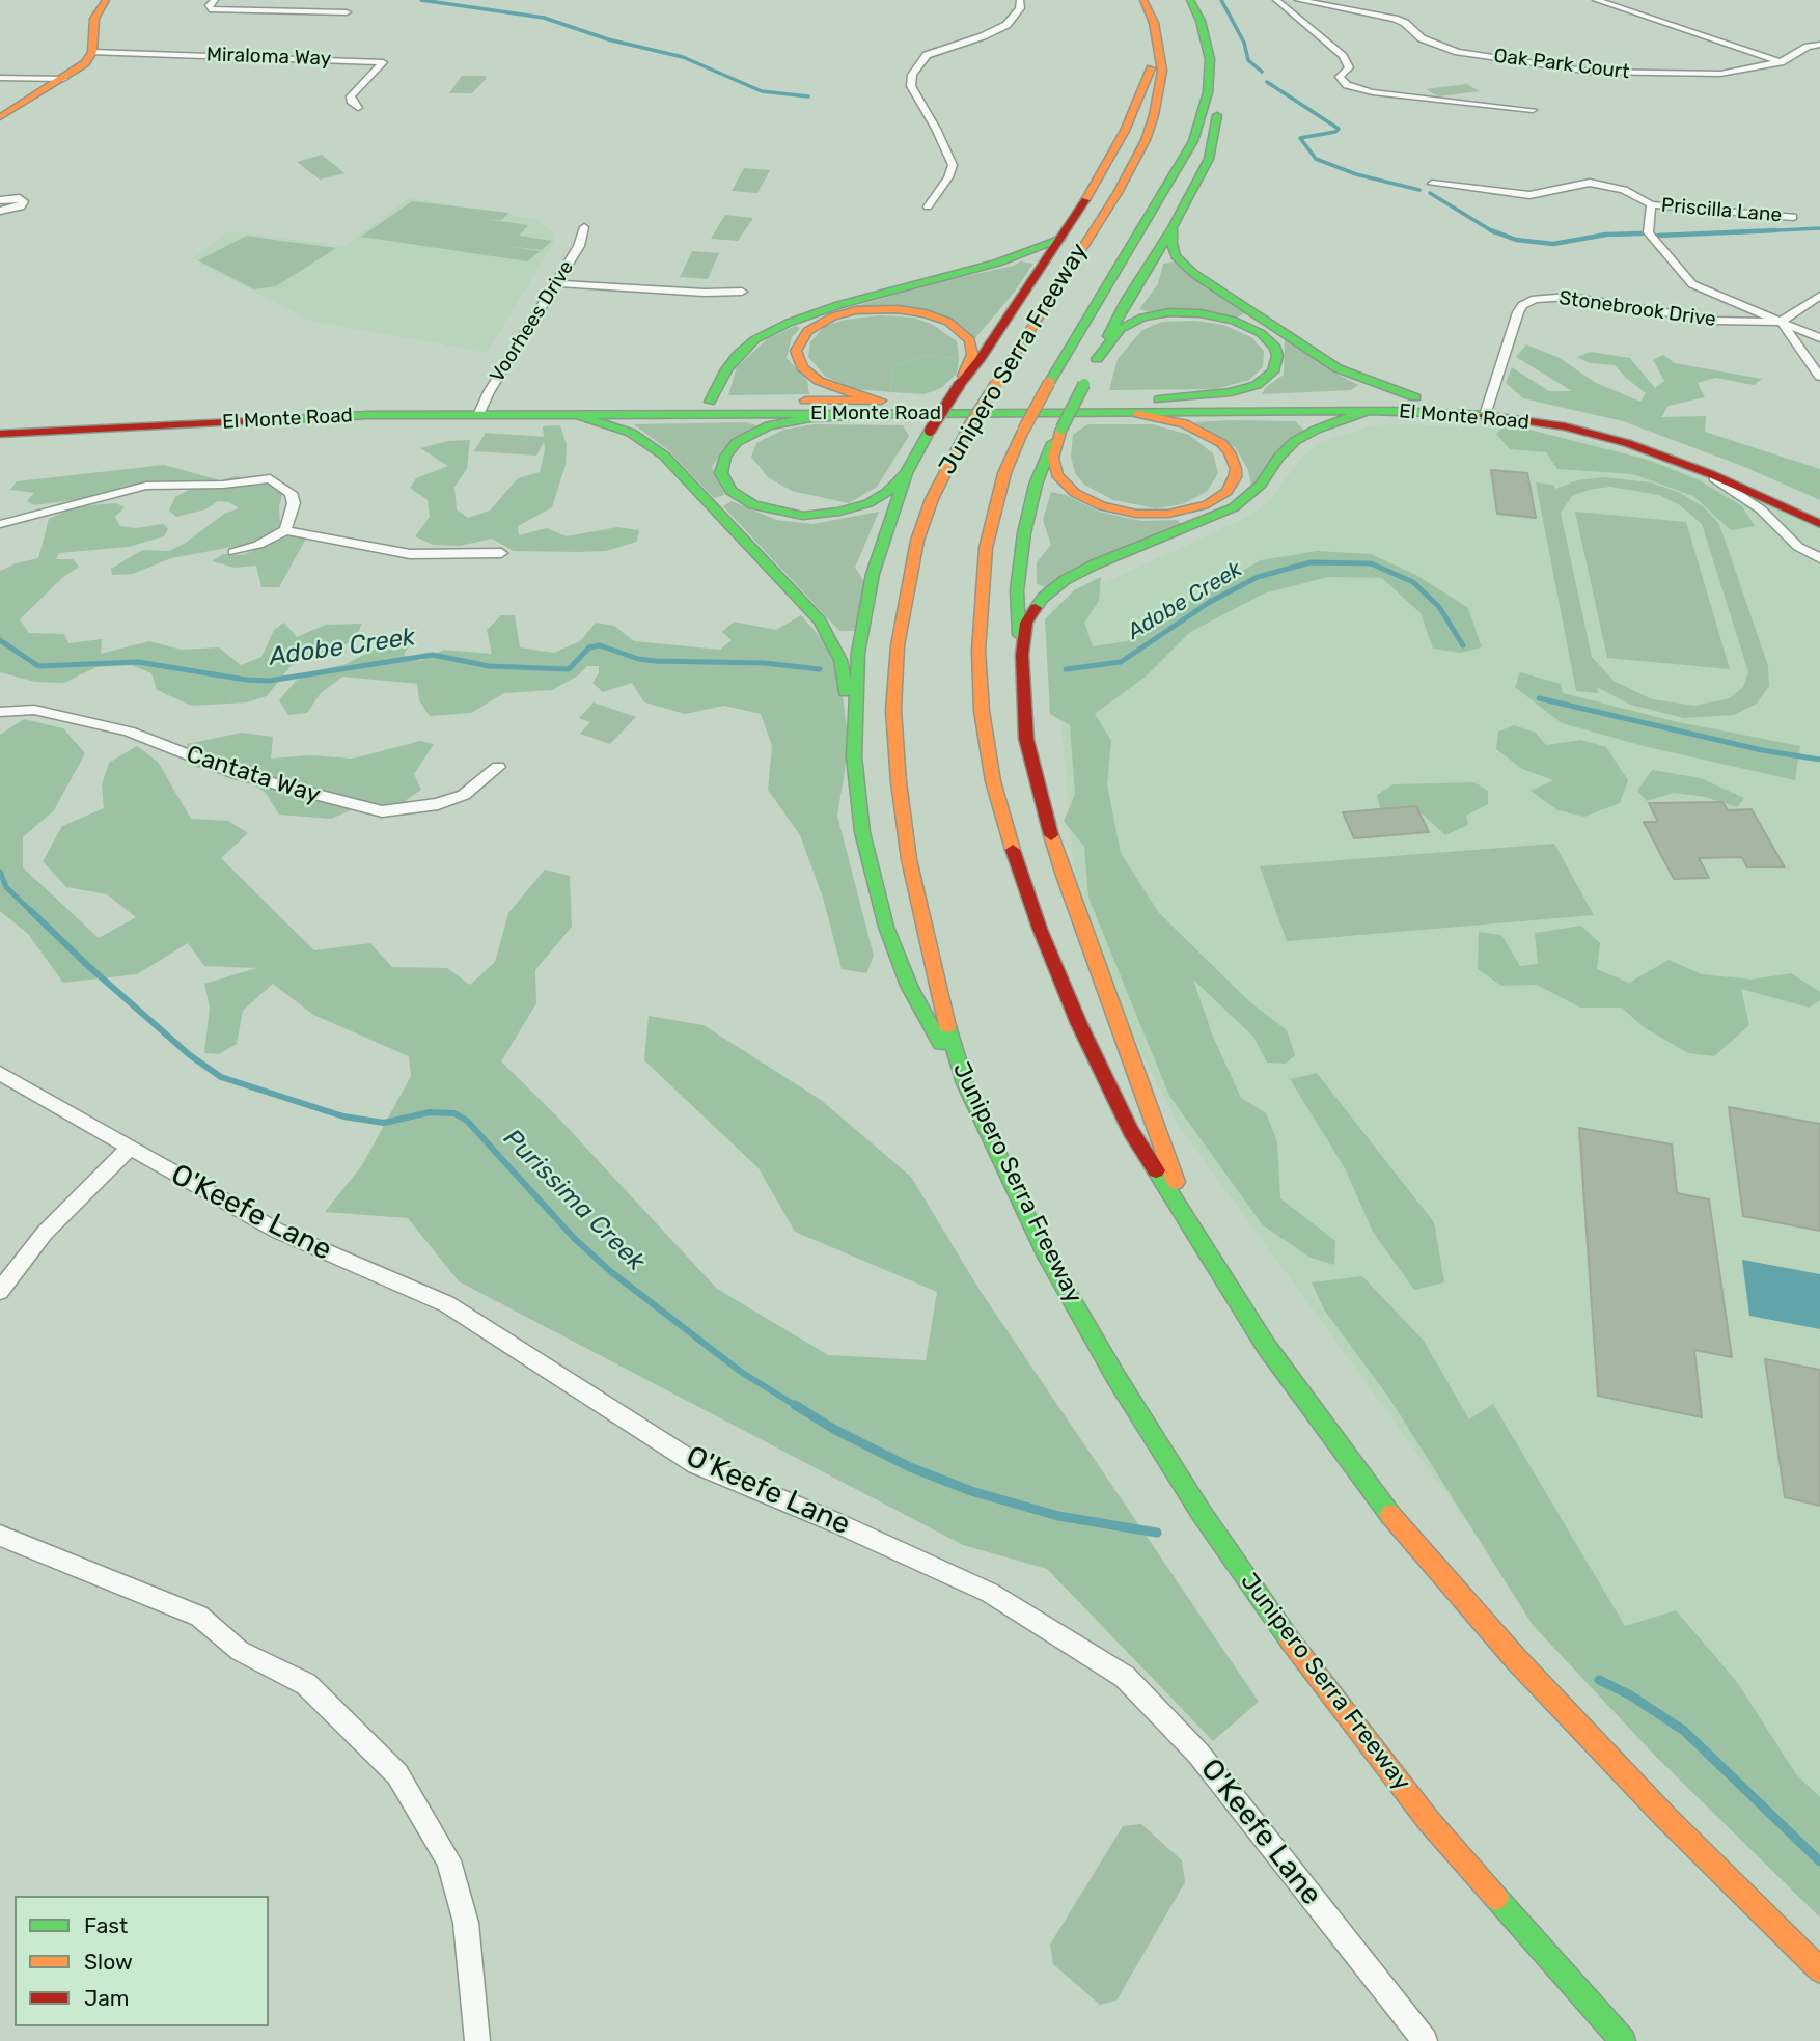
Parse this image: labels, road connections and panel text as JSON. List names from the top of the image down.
{
  "streets": {
    "main road": ["Junipero Serra Freeway", "El Monte Road"],
    "street": [
      "Miraloma Way",
      "Oak Park Court",
      "Priscilla Lane",
      "Stonebrook Drive",
      "Voorhees Drive",
      "Cantata Way",
      "O'Keefe Lane"
    ]
  },
  "crossings": [
    ["Priscilla Lane", "Stonebrook Drive"],
    ["Stonebrook Drive", "El Monte Road"],
    ["Voorhees Drive", "El Monte Road"]
  ],
  "water": ["Adobe Creek", "Purissima Creek"],
  "legend": ["Fast", "Slow", "Jam"]
}
